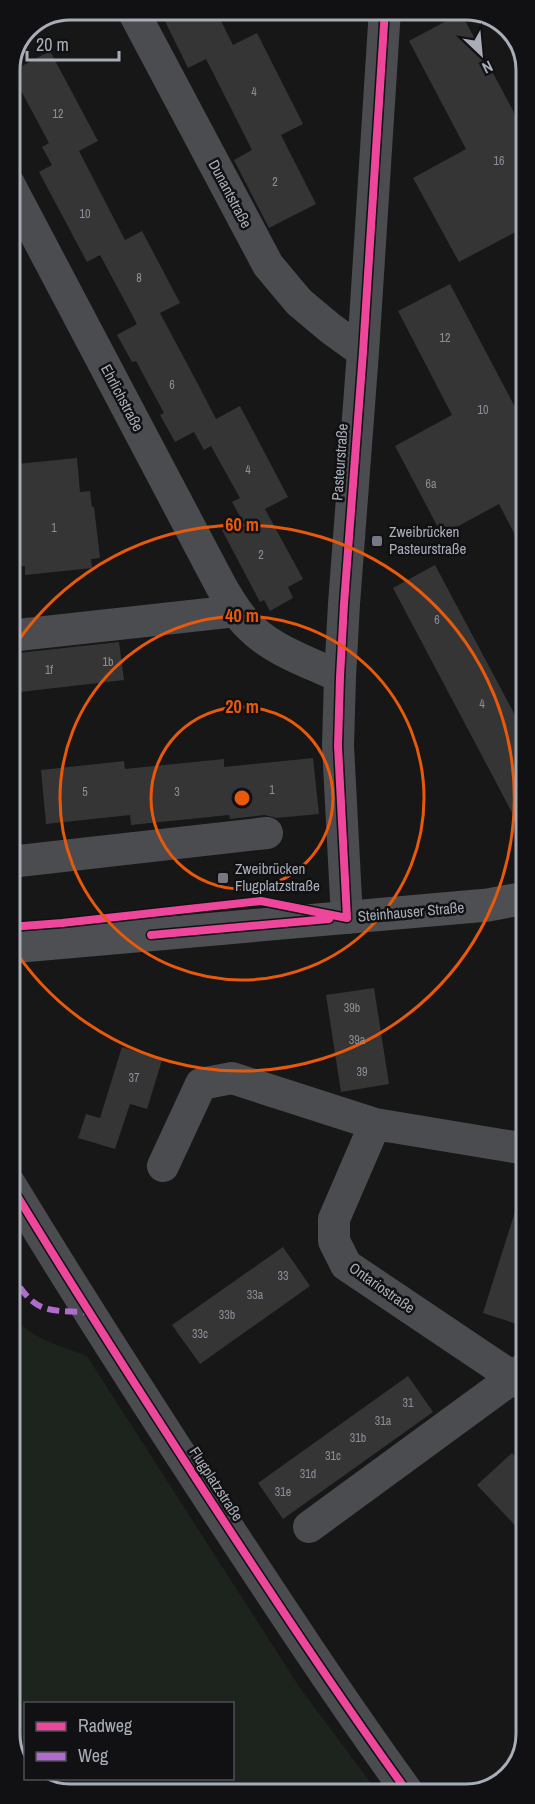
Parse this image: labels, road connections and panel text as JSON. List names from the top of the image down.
{
  "streets": {
    "main road": ["Steinhauser Straße"],
    "street": [
      "Dunantstraße",
      "Ehrlichstraße",
      "Pasteurstraße",
      "Ontariostraße",
      "Flugplatzstraße"
    ]
  },
  "crossings": [
    ["Dunantstraße", "Pasteurstraße"],
    ["Ehrlichstraße", "Pasteurstraße"],
    ["Pasteurstraße", "Steinhauser Straße"]
  ],
  "places": {
    "transit": ["Zweibrücken Pasteurstraße", "Zweibrücken Flugplatzstraße"]
  },
  "house_numbers": [
    "4",
    "12",
    "16",
    "2",
    "10",
    "8",
    "12",
    "6",
    "10",
    "4",
    "6a",
    "1",
    "2",
    "6",
    "1b",
    "1f",
    "4",
    "1",
    "5",
    "3",
    "39b",
    "39a",
    "39",
    "37",
    "33",
    "33a",
    "33b",
    "33c",
    "31",
    "31a",
    "31b",
    "31c",
    "31d",
    "31e"
  ],
  "legend": ["Radweg", "Weg"],
  "scale_bar": "20 m",
  "north": "bottom right",
  "rings": ["60 m", "40 m", "20 m"]
}
